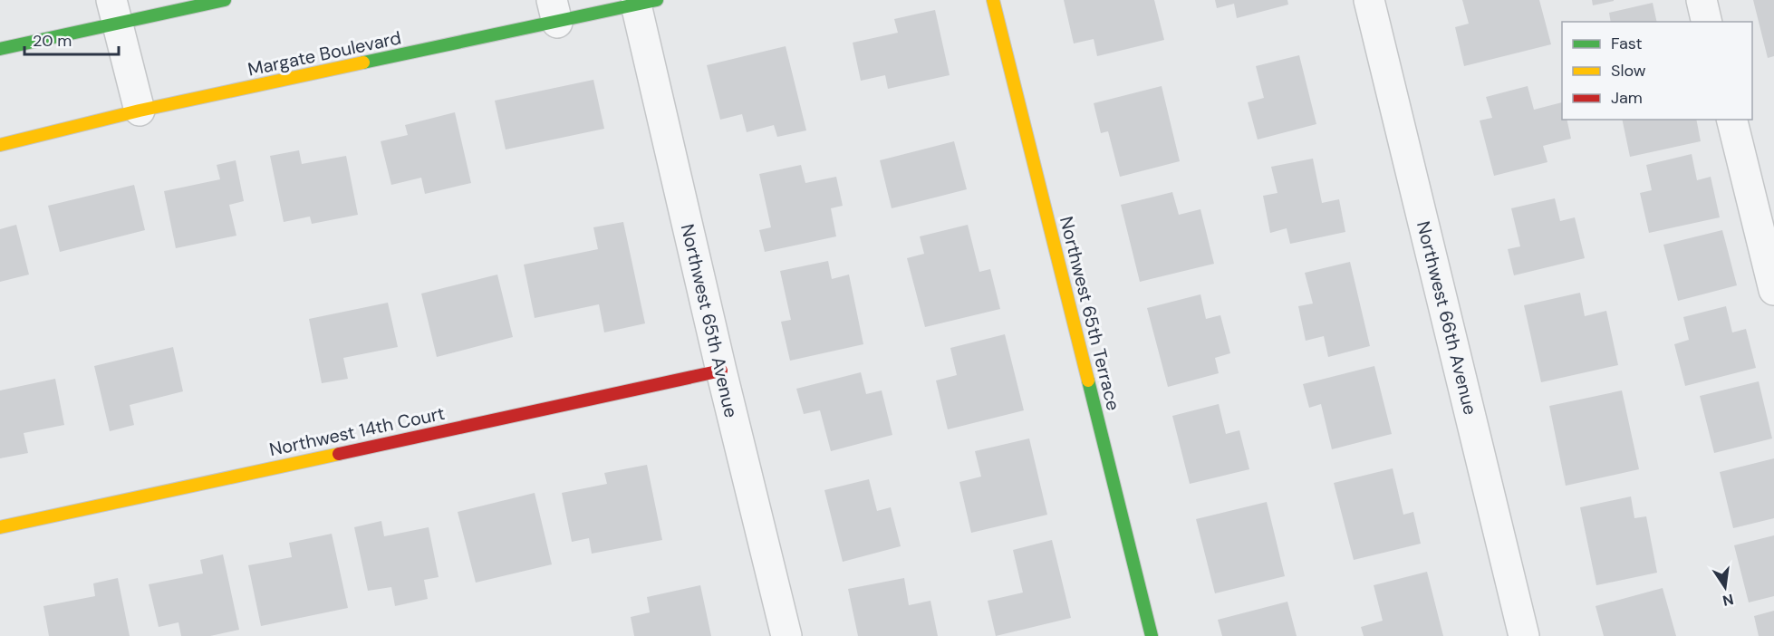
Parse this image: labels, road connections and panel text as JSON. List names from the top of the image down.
{
  "streets": {
    "street": [
      "Margate Boulevard",
      "Northwest 65th Terrace",
      "Northwest 66th Avenue",
      "Northwest 65th Avenue",
      "Northwest 14th Court"
    ]
  },
  "crossings": [
    ["Margate Boulevard", "Northwest 65th Avenue"],
    ["Northwest 65th Avenue", "Northwest 14th Court"]
  ],
  "legend": ["Fast", "Slow", "Jam"],
  "scale_bar": "20 m",
  "north": "bottom"
}
